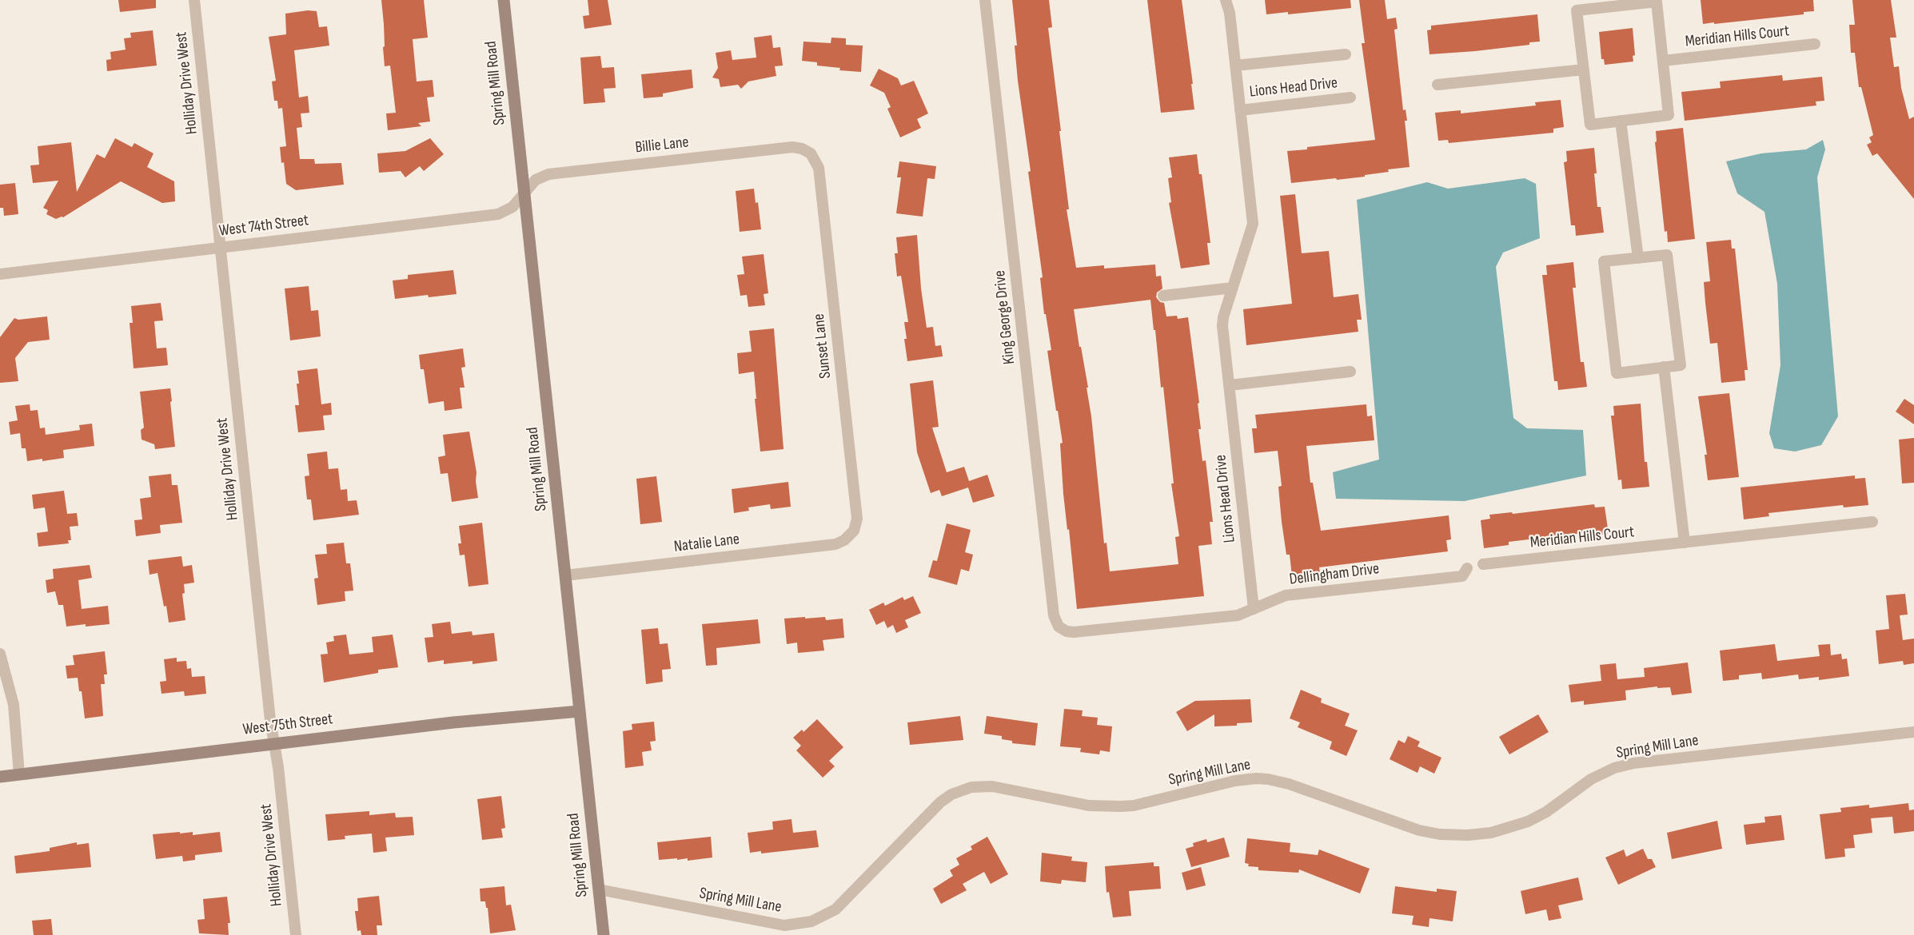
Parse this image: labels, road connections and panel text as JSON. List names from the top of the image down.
{
  "streets": {
    "street": [
      "Meridian Hills Court",
      "Holliday Drive West",
      "Spring Mill Road",
      "Lions Head Drive",
      "Billie Lane",
      "West 74th Street",
      "King George Drive",
      "Sunset Lane",
      "Natalie Lane",
      "Dellingham Drive",
      "West 75th Street",
      "Spring Mill Lane"
    ]
  },
  "crossings": [
    ["Holliday Drive West", "West 74th Street"],
    ["Holliday Drive West", "West 75th Street"],
    ["Spring Mill Road", "Billie Lane"],
    ["Spring Mill Road", "West 74th Street"],
    ["Spring Mill Road", "Natalie Lane"],
    ["Spring Mill Road", "West 75th Street"],
    ["Spring Mill Road", "Spring Mill Lane"],
    ["Lions Head Drive", "Dellingham Drive"],
    ["Billie Lane", "West 74th Street"],
    ["Billie Lane", "Sunset Lane"],
    ["King George Drive", "Dellingham Drive"],
    ["Sunset Lane", "Natalie Lane"]
  ]
}
